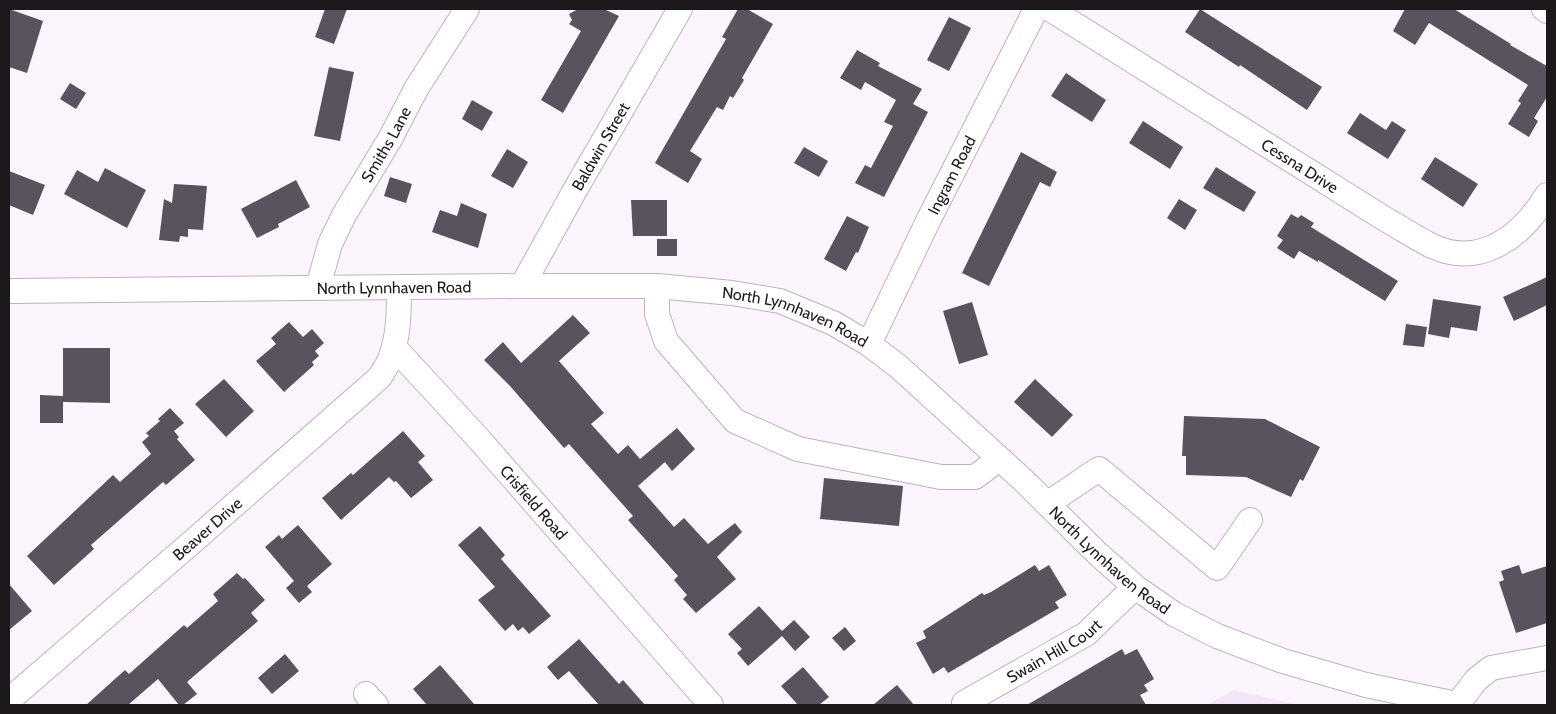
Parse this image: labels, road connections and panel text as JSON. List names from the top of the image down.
{
  "streets": {
    "street": [
      "Smiths Lane",
      "Baldwin Street",
      "Cessna Drive",
      "Ingram Road",
      "North Lynnhaven Road",
      "Crisfield Road",
      "Beaver Drive",
      "Swain Hill Court"
    ]
  },
  "crossings": [
    ["Smiths Lane", "North Lynnhaven Road"],
    ["Baldwin Street", "North Lynnhaven Road"],
    ["Ingram Road", "North Lynnhaven Road"],
    ["North Lynnhaven Road", "Swain Hill Court"],
    ["Crisfield Road", "Beaver Drive"]
  ]
}
